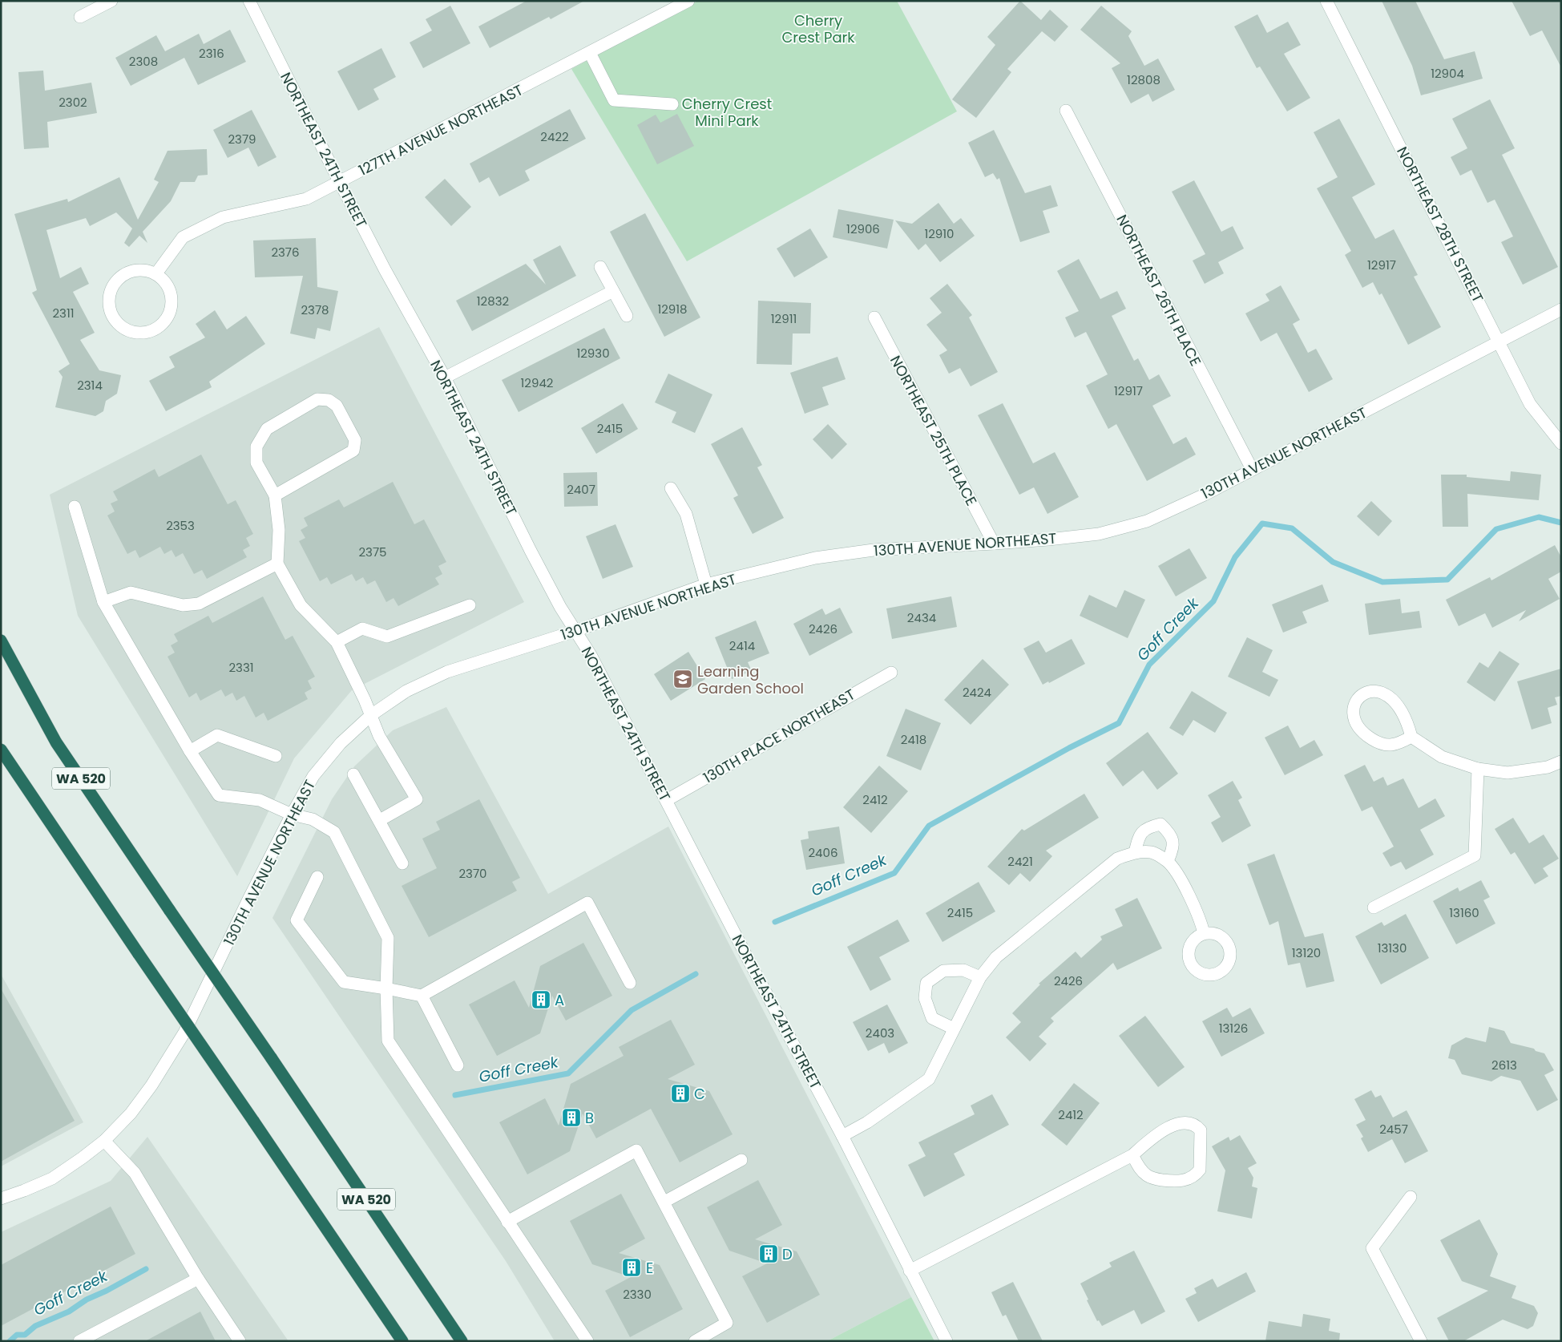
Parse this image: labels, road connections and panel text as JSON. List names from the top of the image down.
{
  "streets": {
    "highway": ["WA 520"],
    "street": [
      "127TH AVENUE NORTHEAST",
      "NORTHEAST 24TH STREET",
      "NORTHEAST 28TH STREET",
      "NORTHEAST 26TH PLACE",
      "NORTHEAST 25TH PLACE",
      "130TH AVENUE NORTHEAST",
      "130TH PLACE NORTHEAST"
    ]
  },
  "crossings": [
    ["127TH AVENUE NORTHEAST", "NORTHEAST 24TH STREET"],
    ["NORTHEAST 24TH STREET", "130TH AVENUE NORTHEAST"],
    ["NORTHEAST 24TH STREET", "130TH PLACE NORTHEAST"],
    ["NORTHEAST 28TH STREET", "130TH AVENUE NORTHEAST"],
    ["NORTHEAST 26TH PLACE", "130TH AVENUE NORTHEAST"],
    ["NORTHEAST 25TH PLACE", "130TH AVENUE NORTHEAST"]
  ],
  "water": ["Goff Creek"],
  "parks": ["Cherry Crest Park", "Cherry Crest Mini Park"],
  "places": {
    "school or university": ["Learning Garden School"],
    "building": [
      "A",
      "C",
      "B",
      "D",
      "E"
    ]
  },
  "house_numbers": [
    "2316",
    "2308",
    "12904",
    "12808",
    "2302",
    "2422",
    "2379",
    "12906",
    "12910",
    "2376",
    "12917",
    "12832",
    "12918",
    "2378",
    "2311",
    "12911",
    "12930",
    "12942",
    "2314",
    "12917",
    "2415",
    "2407",
    "2353",
    "2375",
    "2434",
    "2426",
    "2414",
    "2331",
    "2424",
    "2418",
    "2412",
    "2406",
    "2421",
    "2370",
    "2415",
    "13160",
    "13130",
    "13120",
    "2426",
    "13126",
    "2403",
    "2613",
    "2412",
    "2457",
    "2330"
  ]
}
